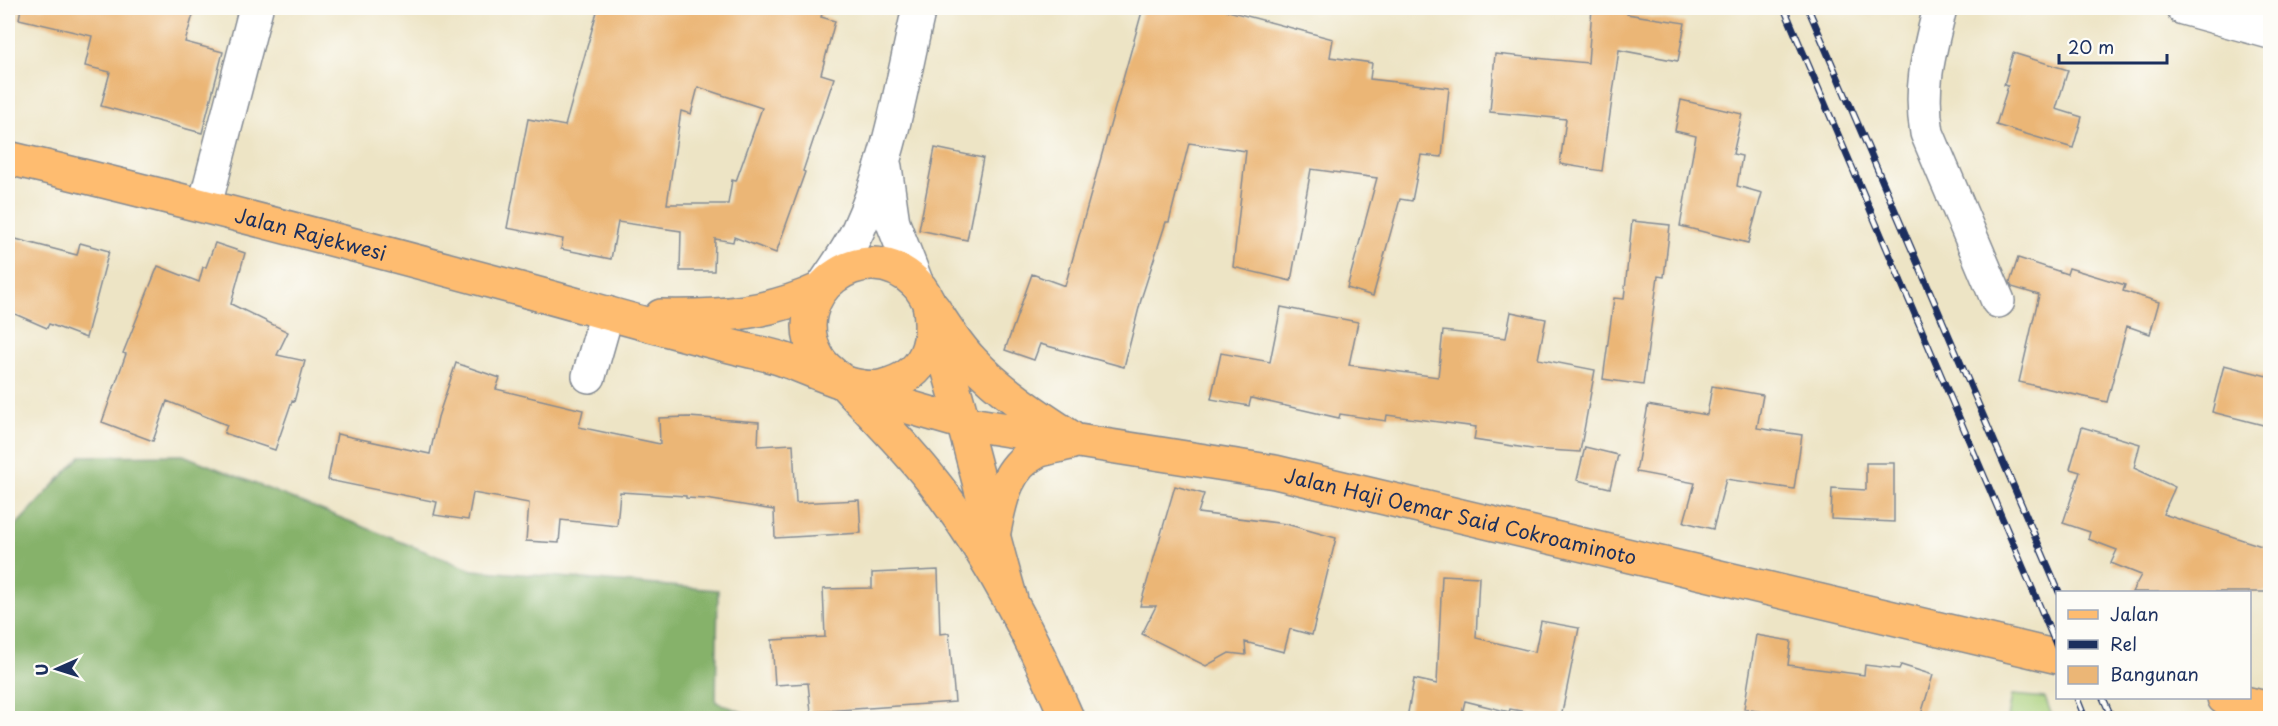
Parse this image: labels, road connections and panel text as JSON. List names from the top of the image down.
{
  "streets": {
    "main road": ["Jalan Rajekwesi", "Jalan Haji Oemar Said Cokroaminoto"]
  },
  "legend": ["Jalan", "Rel", "Bangunan"],
  "scale_bar": "20 m",
  "north": "left"
}
